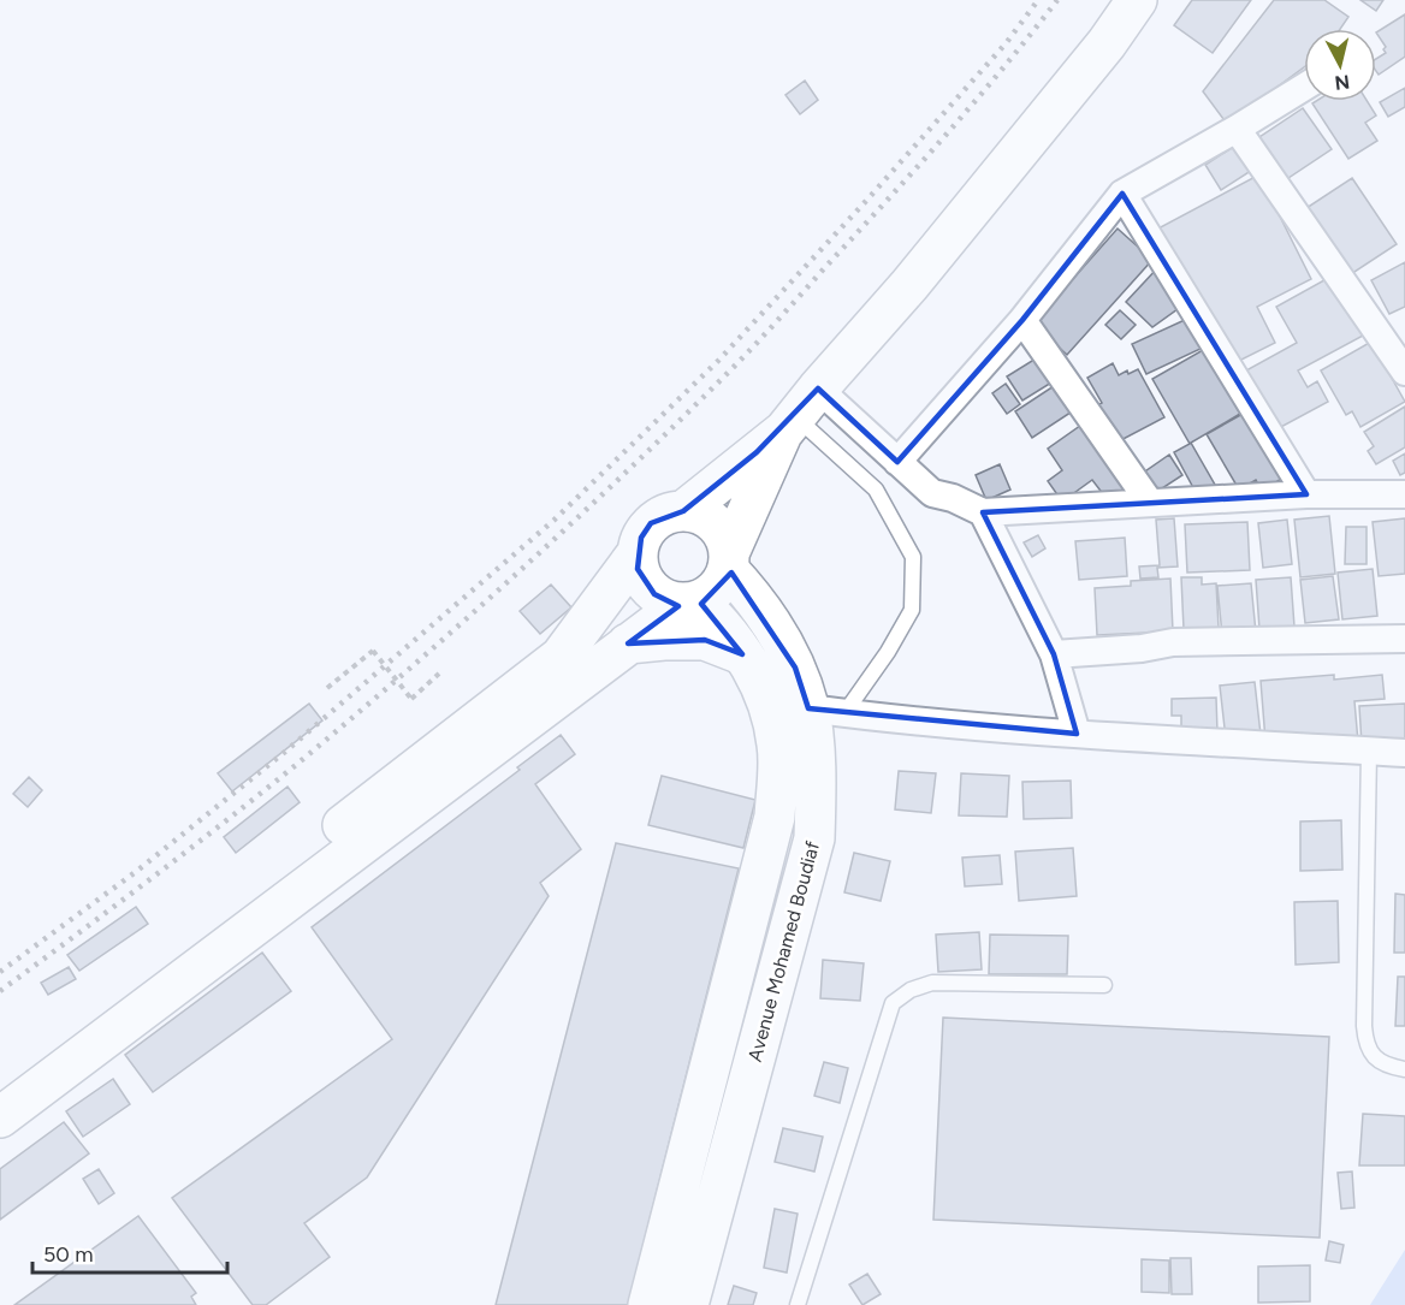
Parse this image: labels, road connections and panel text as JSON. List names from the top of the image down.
{
  "streets": {
    "main road": ["Avenue Mohamed Boudiaf"]
  },
  "scale_bar": "50 m",
  "north": "bottom"
}
